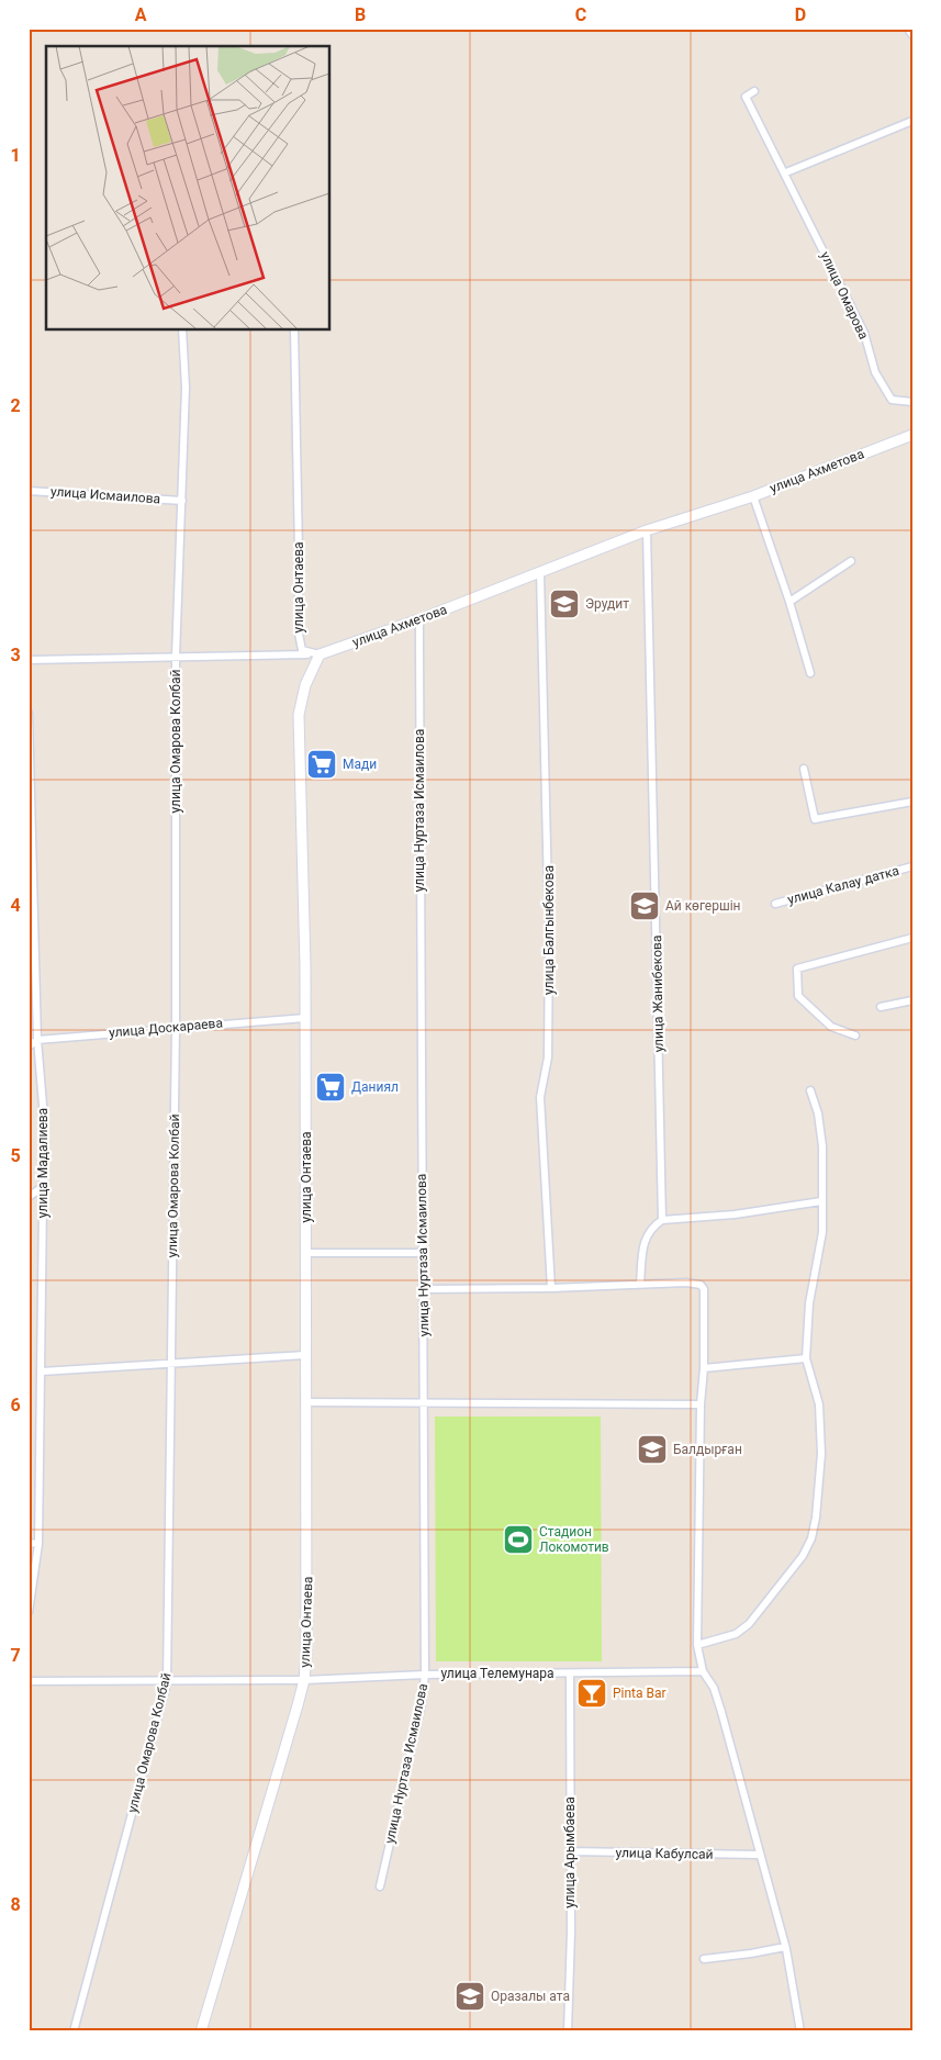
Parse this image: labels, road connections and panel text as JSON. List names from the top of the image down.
{
  "streets": {
    "main road": ["улица Ахметова", "улица Онтаева"],
    "street": [
      "улица Омарова",
      "улица Исмаилова",
      "улица Омарова Колбай",
      "улица Нуртаза Исмаилова",
      "улица Калау датка",
      "улица Балгынбекова",
      "улица Жанибекова",
      "улица Доскараева",
      "улица Мадалиева",
      "улица Телемунара",
      "улица Арымбаева",
      "улица Кабулсай"
    ]
  },
  "crossings": [
    ["улица Ахметова", "улица Онтаева"],
    ["улица Ахметова", "улица Омарова Колбай"],
    ["улица Ахметова", "улица Нуртаза Исмаилова"],
    ["улица Ахметова", "улица Балгынбекова"],
    ["улица Ахметова", "улица Жанибекова"],
    ["улица Исмаилова", "улица Омарова Колбай"],
    ["улица Онтаева", "улица Доскараева"],
    ["улица Онтаева", "улица Телемунара"],
    ["улица Омарова Колбай", "улица Доскараева"],
    ["улица Омарова Колбай", "улица Телемунара"],
    ["улица Нуртаза Исмаилова", "улица Телемунара"],
    ["улица Доскараева", "улица Мадалиева"],
    ["улица Телемунара", "улица Арымбаева"],
    ["улица Арымбаева", "улица Кабулсай"]
  ],
  "places": {
    "school or university": [
      "Эрудит",
      "Ай көгершін",
      "Балдырған",
      "Оразалы ата"
    ],
    "supermarket": ["Мади", "Даниял"],
    "sports": ["Стадион Локомотив"],
    "bar": ["Pinta Bar"]
  },
  "grid": {
    "columns": [
      "A",
      "B",
      "C",
      "D"
    ],
    "rows": [
      "1",
      "2",
      "3",
      "4",
      "5",
      "6",
      "7",
      "8"
    ]
  }
}
